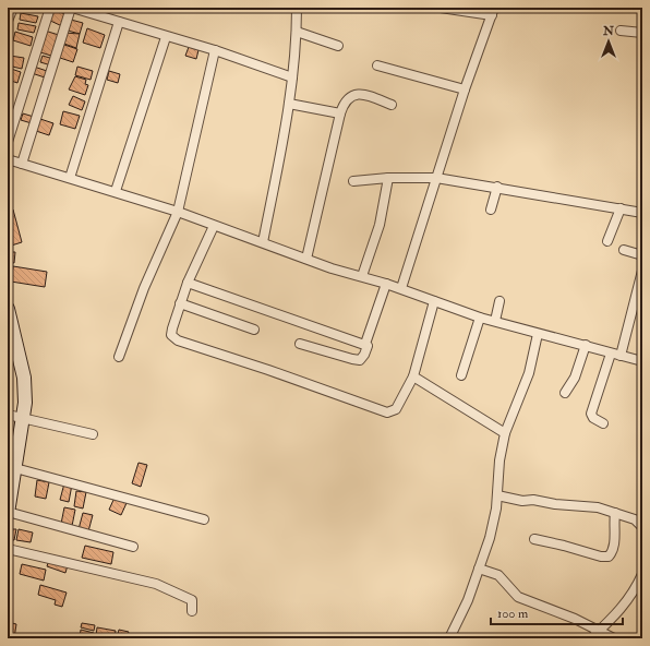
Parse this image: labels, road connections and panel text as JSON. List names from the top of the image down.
{
  "scale_bar": "100 m",
  "north": "top"
}
